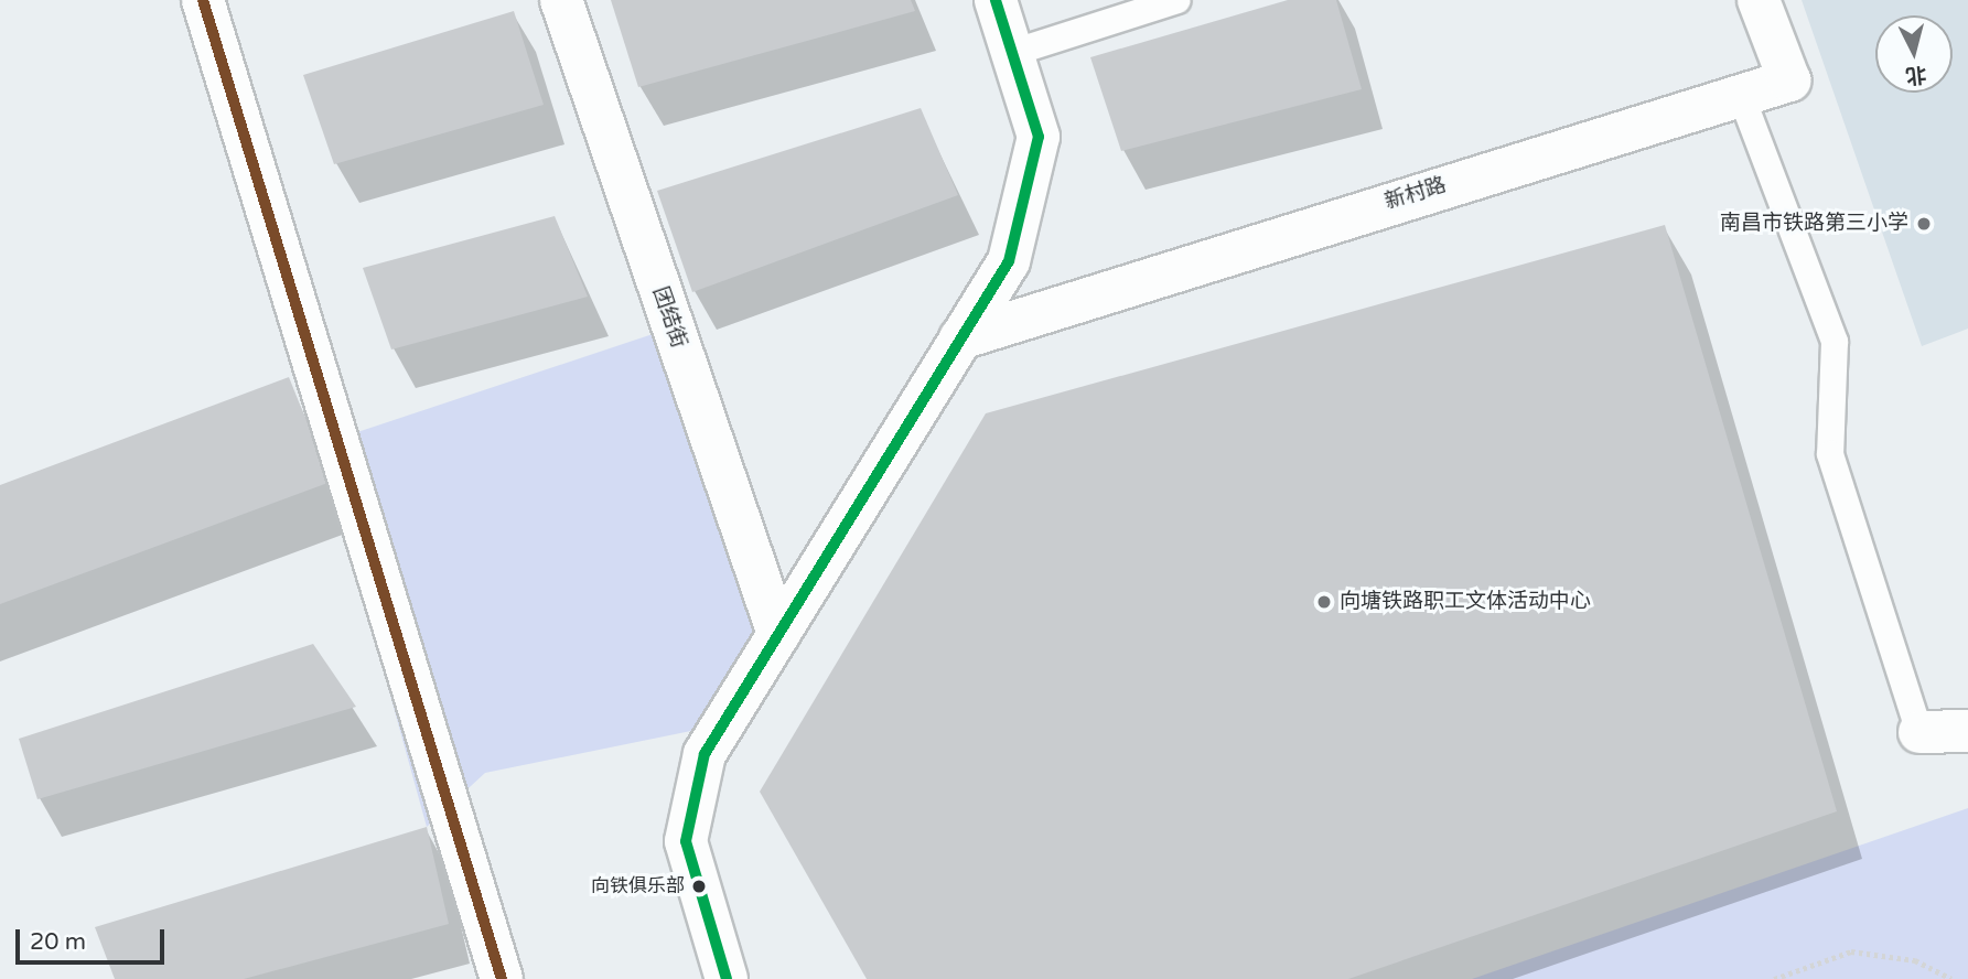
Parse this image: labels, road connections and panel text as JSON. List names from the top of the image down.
{
  "streets": {
    "street": ["新村路", "团结街"]
  },
  "places": ["南昌市铁路第三小学", "向塘铁路职工文体活动中心", "向铁俱乐部"],
  "scale_bar": "20 m",
  "north": "bottom"
}
